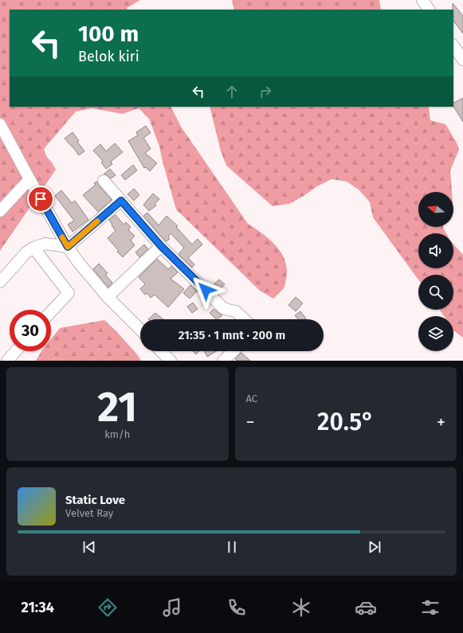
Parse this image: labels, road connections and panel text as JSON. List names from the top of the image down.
{
  "north": "left",
  "page": {
    "turn": ["100 m", "Belok kiri"],
    "limit": "30",
    "trip": "21:35 · 1 mnt · 200 m",
    "tile": [
      ["21", "km/h"],
      "AC"
    ],
    "heat": ["−", "20.5°", "+"],
    "song": ["Static Love", "Velvet Ray"],
    "tabs": "21:34"
  }
}
